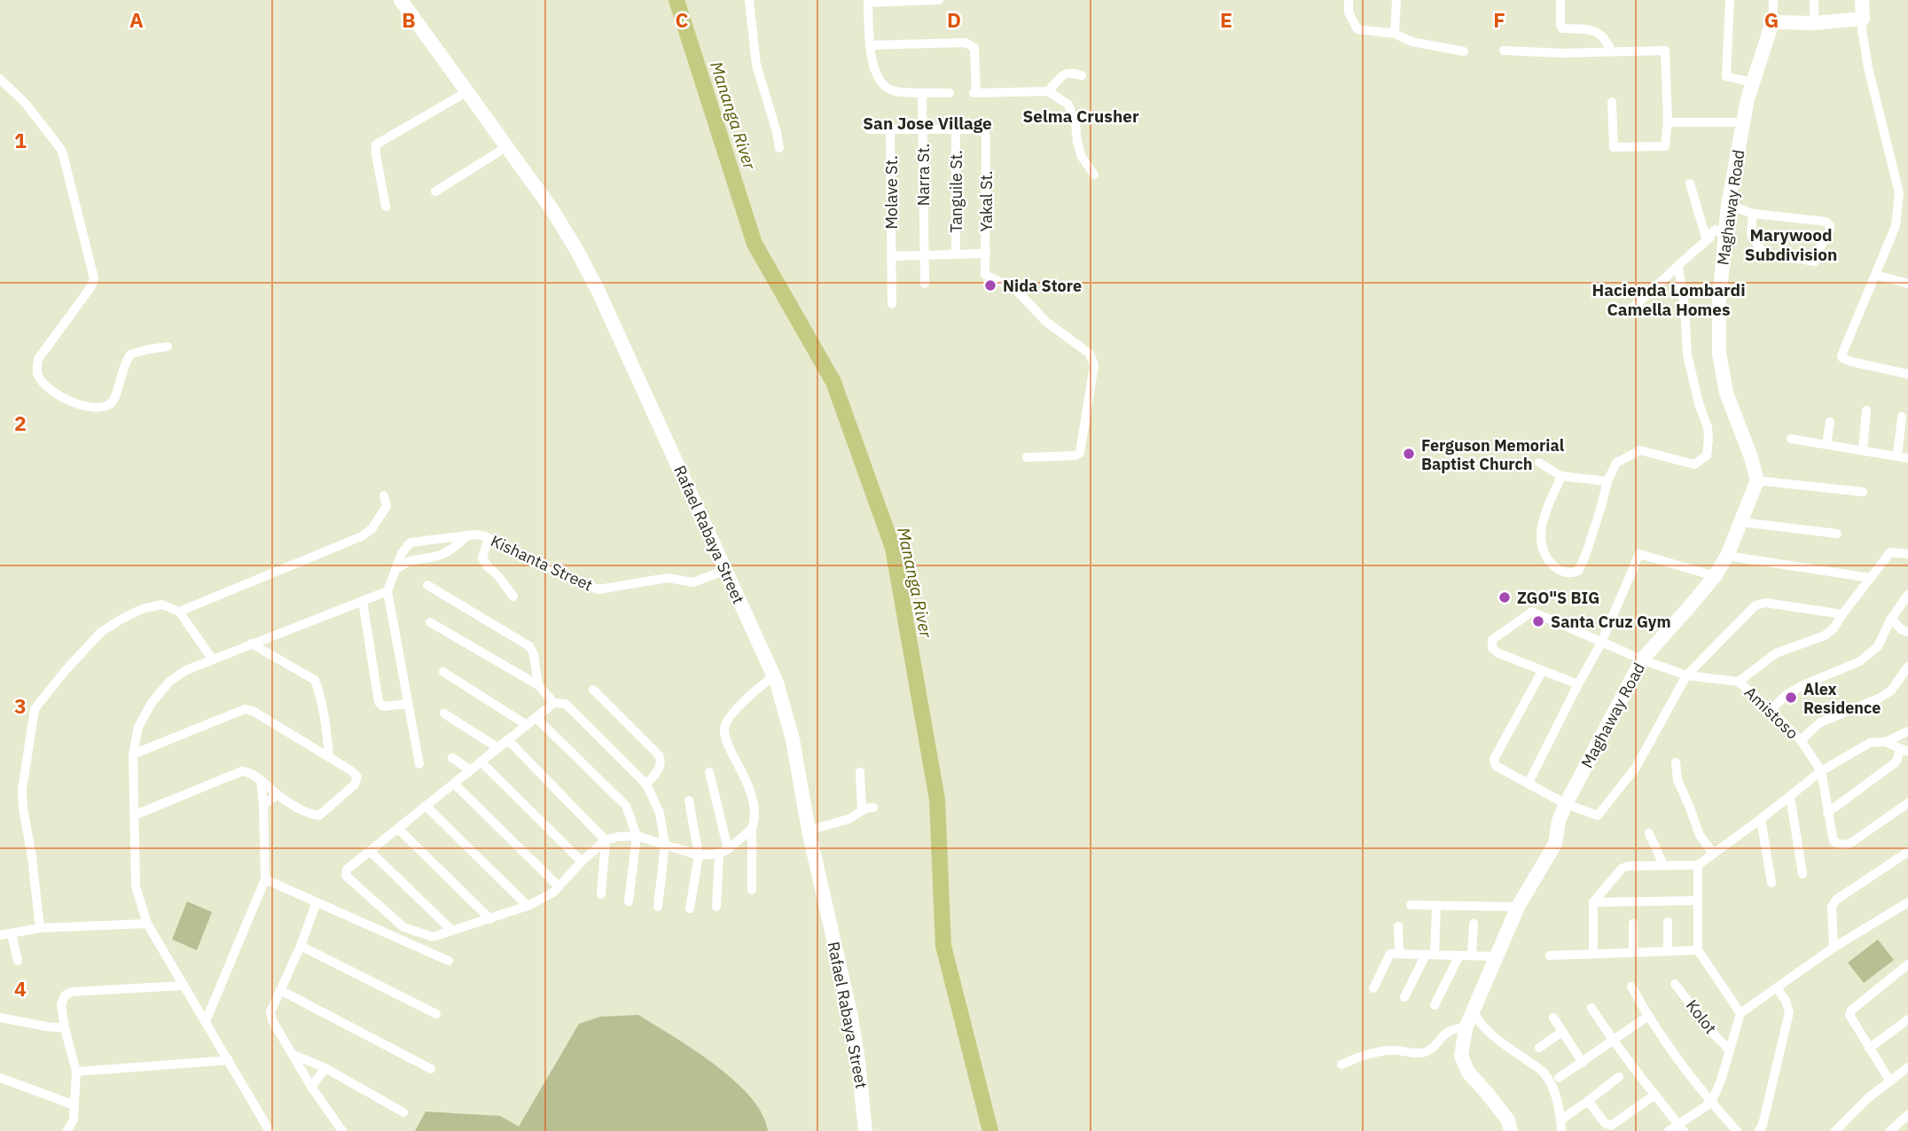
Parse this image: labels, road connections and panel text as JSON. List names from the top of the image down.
{
  "streets": {
    "street": [
      "Narra St.",
      "Tanguile St.",
      "Molave St.",
      "Yakal St.",
      "Maghaway Road",
      "Rafael Rabaya Street",
      "Kishanta Street",
      "Amistoso",
      "Kolot"
    ]
  },
  "crossings": [
    ["Tanguile St.", "Yakal St."],
    ["Maghaway Road", "Amistoso"],
    ["Rafael Rabaya Street", "Kishanta Street"]
  ],
  "districts": [
    "Selma Crusher",
    "San Jose Village",
    "Marywood Subdivision",
    "Hacienda Lombardi Camella Homes"
  ],
  "water": ["Mananga River"],
  "places": [
    "Nida Store",
    "Ferguson Memorial Baptist Church",
    "ZGO\"S BIG",
    "Santa Cruz Gym",
    "Alex Residence"
  ],
  "grid": {
    "columns": [
      "A",
      "B",
      "C",
      "D",
      "E",
      "F",
      "G"
    ],
    "rows": [
      "1",
      "2",
      "3",
      "4"
    ]
  }
}
